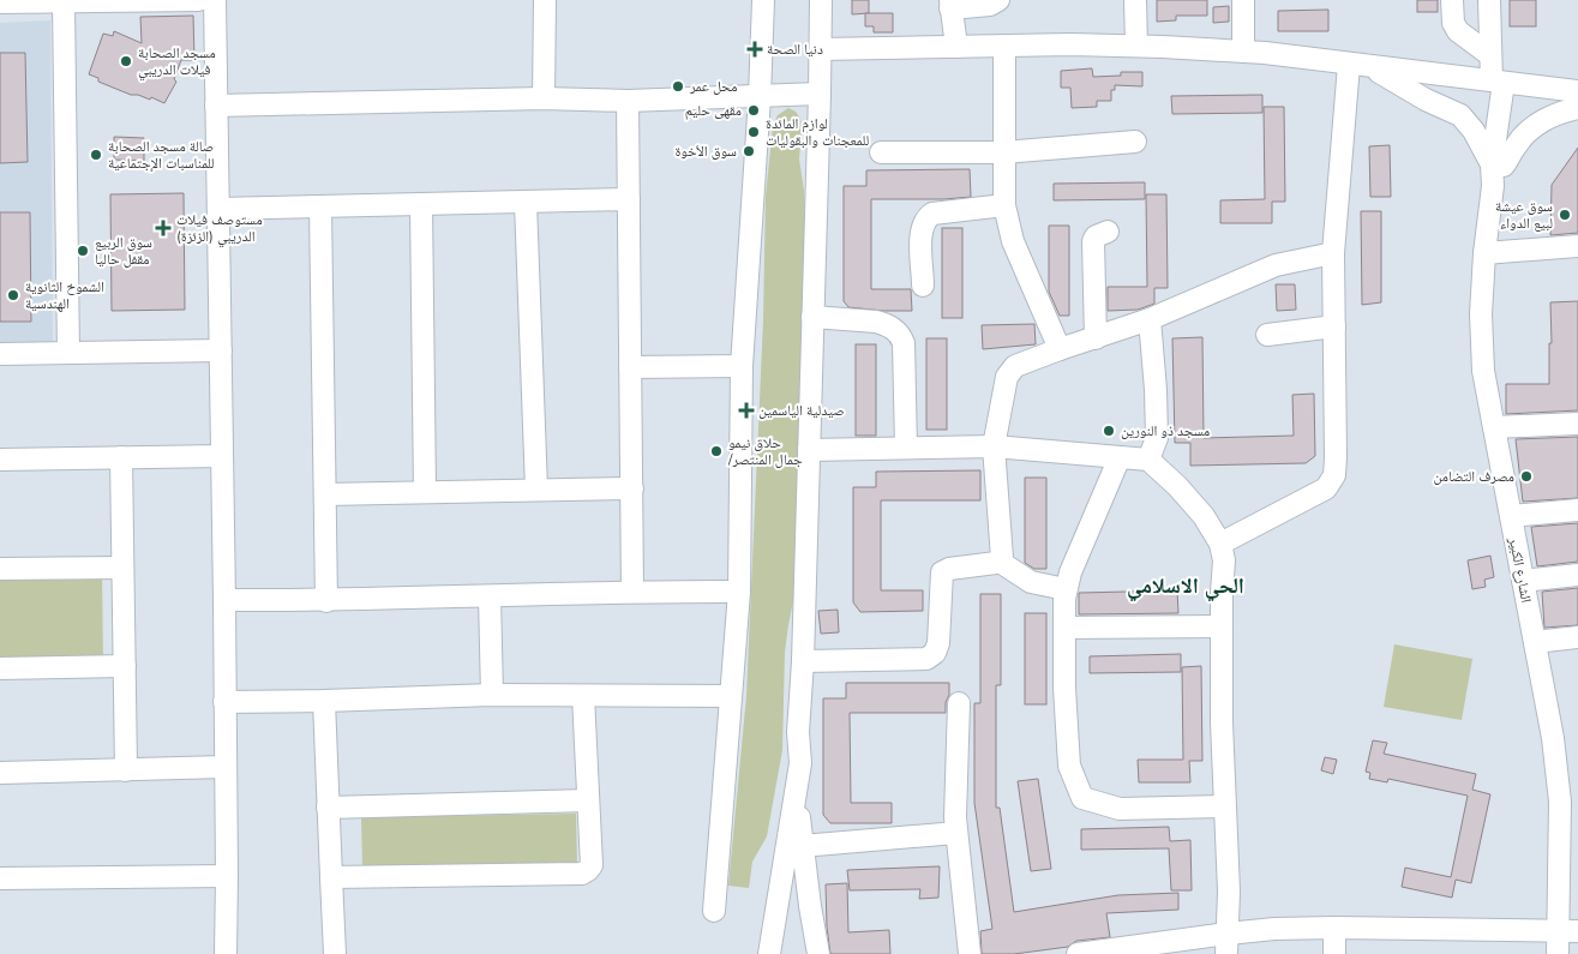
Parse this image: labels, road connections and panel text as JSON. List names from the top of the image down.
{
  "streets": {
    "street": ["الشارع الكبير"]
  },
  "districts": ["الحي الاسلامي"],
  "places": {
    "health": ["دنيا الصحة", "مستوصف فيلات الدريبي (الزئزة)", "صيدلية الياسمين"],
    "other": [
      "مسجد الصحابة فيلات الدريبي",
      "محل عمر",
      "مقهى حليم",
      "لوازم المائدة للمعجنات والبقوليات",
      "سوق الأخوة",
      "صالة مسجد الصحابة للمناسبات الإجتماعية",
      "سوق عيشة لبيع الدواء",
      "سوق الربيع مقفل حاليا",
      "الشموخ الثانوية الهندسية",
      "مسجد ذو النورين",
      "حلاق نيمو /جمال المنتصر",
      "مصرف التضامن"
    ]
  }
}
